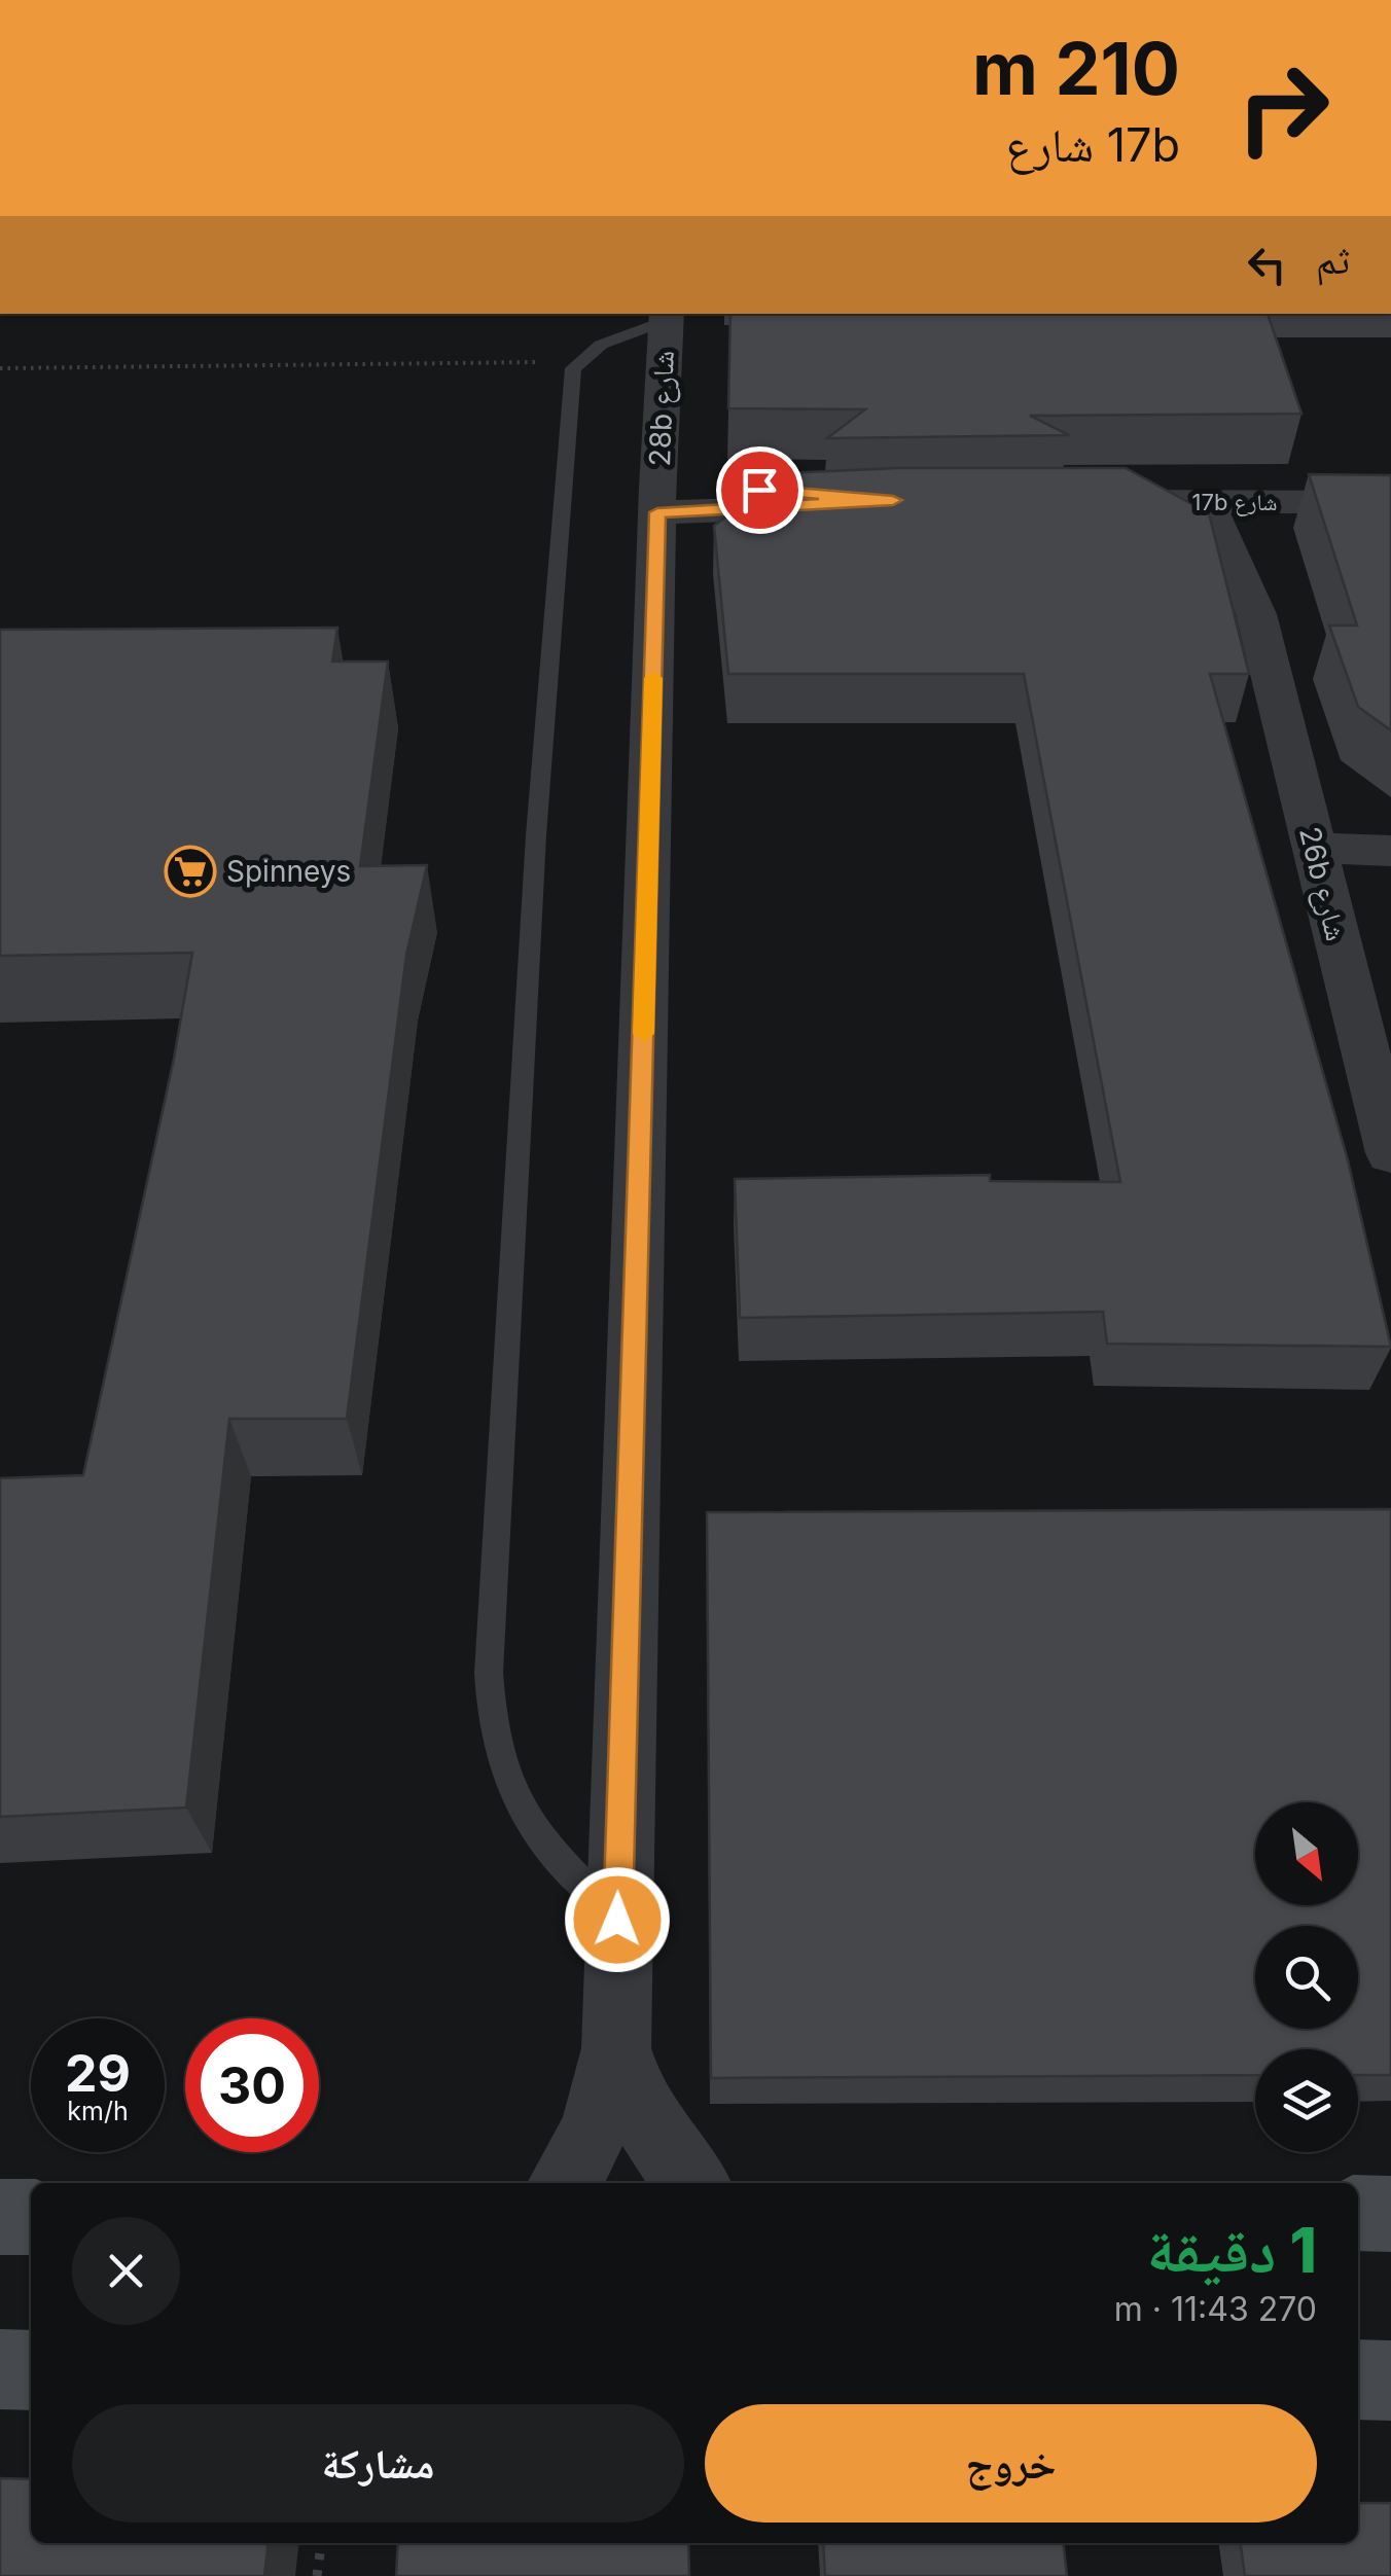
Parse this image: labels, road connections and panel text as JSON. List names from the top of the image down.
{
  "streets": {
    "street": ["28b شارع", "17b شارع", "26b شارع"]
  },
  "crossings": [
    ["17b شارع", "26b شارع"]
  ],
  "places": {
    "supermarket": ["Spinneys"]
  },
  "north": "bottom right",
  "page": {
    "turn": ["210 m", "17b شارع"],
    "then": "ثم",
    "speed": "29 km/h",
    "limit": "30",
    "heading": ["1 دقيقة", "270 m · 11:43"],
    "buttons": ["خروج", "مشاركة"]
  }
}
